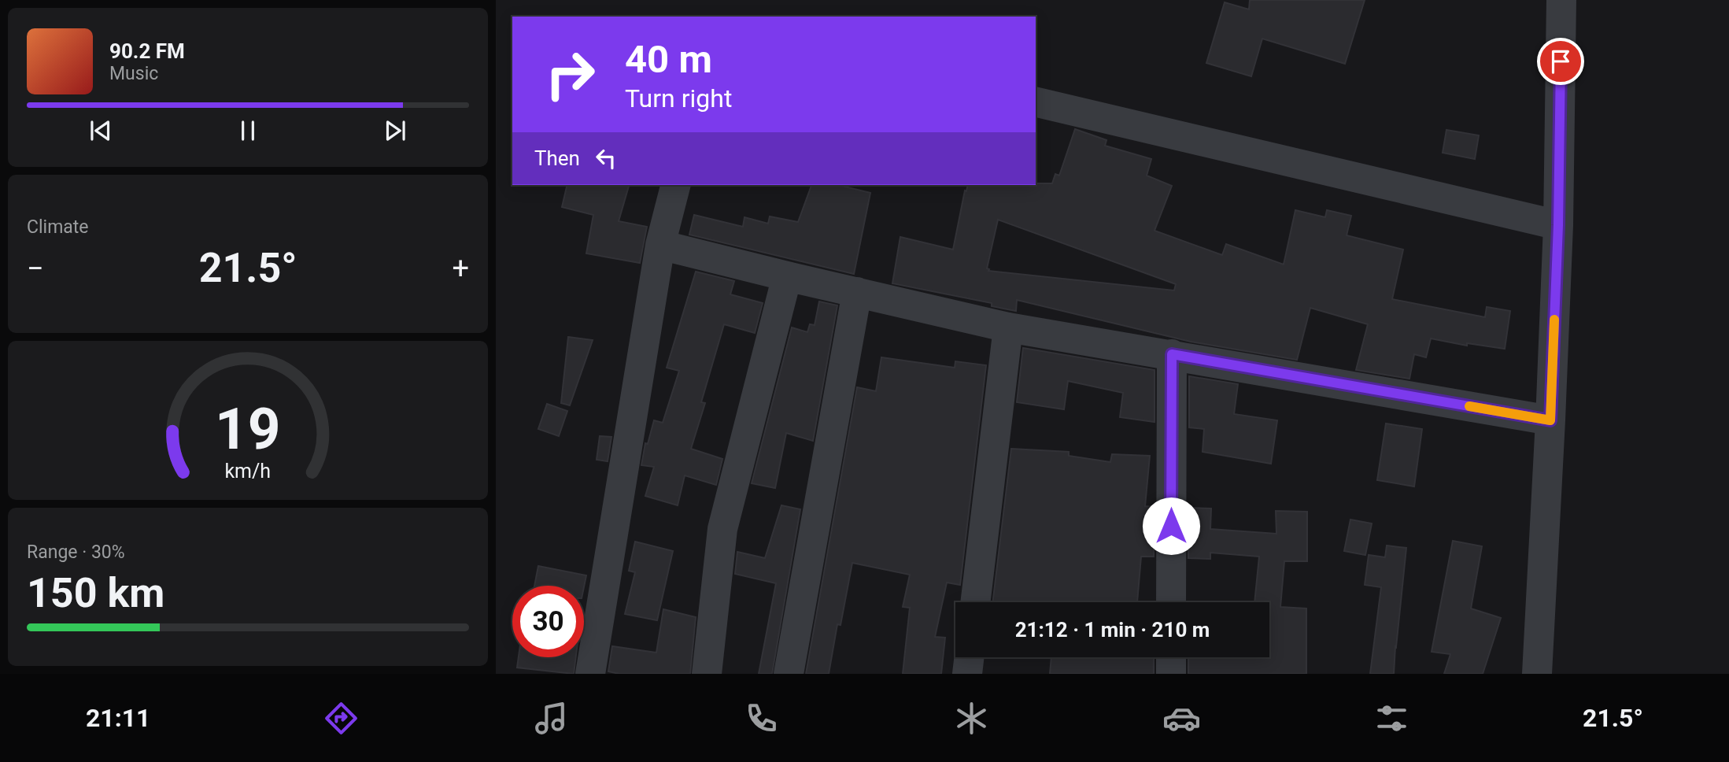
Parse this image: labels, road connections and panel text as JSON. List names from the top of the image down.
{
  "page": {
    "turn": ["40 m", "Turn right"],
    "song": ["90.2 FM", "Music"],
    "then": "Then",
    "tile": [
      "Climate",
      ["Range · 30%", "150 km"]
    ],
    "heat": ["−", "21.5°", "+"],
    "limit": "30",
    "trip": "21:12 · 1 min · 210 m",
    "tabs": ["21:11", "21.5°"],
    "gauge": ["19", "km/h"]
  }
}
